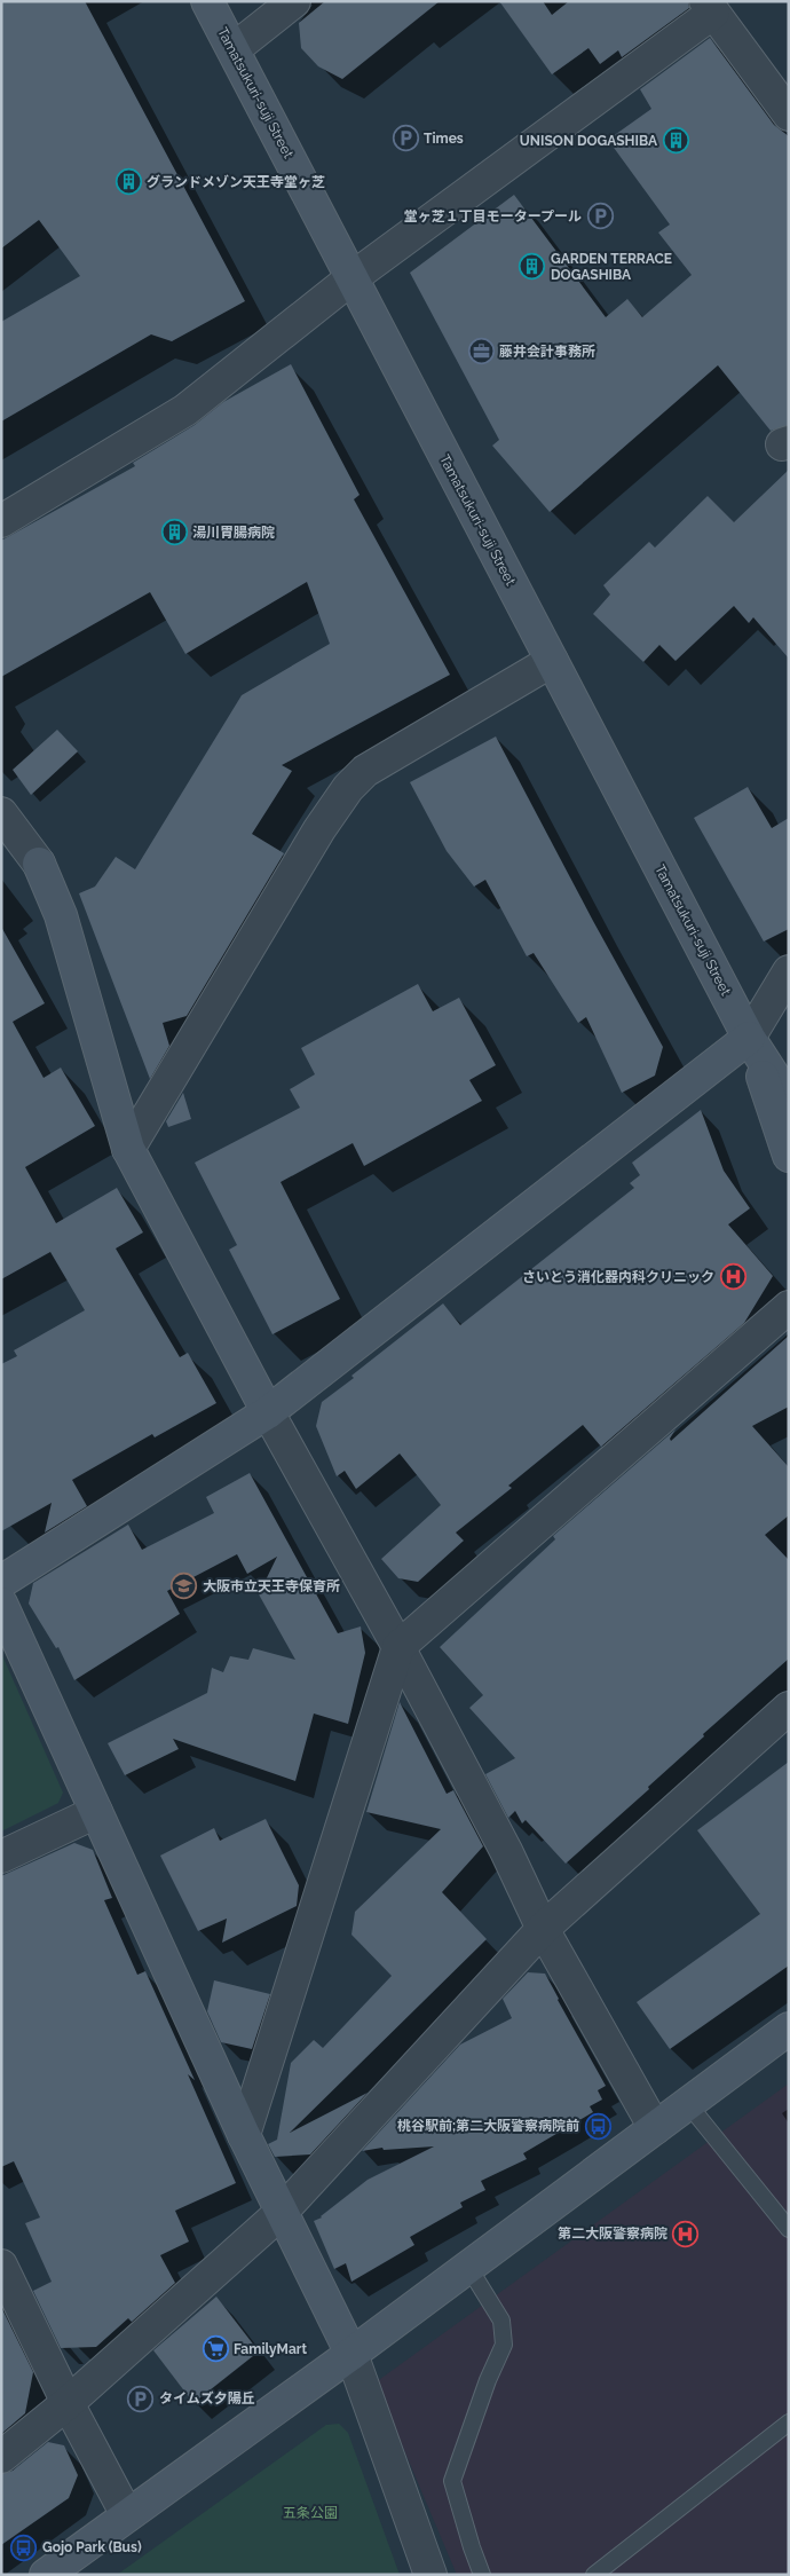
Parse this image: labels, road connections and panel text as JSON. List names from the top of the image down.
{
  "streets": {
    "street": ["Tamatsukuri-suji Street"]
  },
  "parks": ["五条公園"],
  "places": {
    "parking": ["Times", "堂ヶ芝１丁目モータープール", "タイムズ夕陽丘"],
    "building": [
      "UNISON DOGASHIBA",
      "グランドメゾン天王寺堂ヶ芝",
      "GARDEN TERRACE DOGASHIBA",
      "湯川胃腸病院"
    ],
    "office": ["藤井会計事務所"],
    "hospital": ["さいとう消化器内科クリニック", "第二大阪警察病院"],
    "school or university": ["大阪市立天王寺保育所"],
    "bus stop": ["桃谷駅前;第二大阪警察病院前", "Gojo Park (Bus)"],
    "supermarket": ["FamilyMart"]
  }
}
